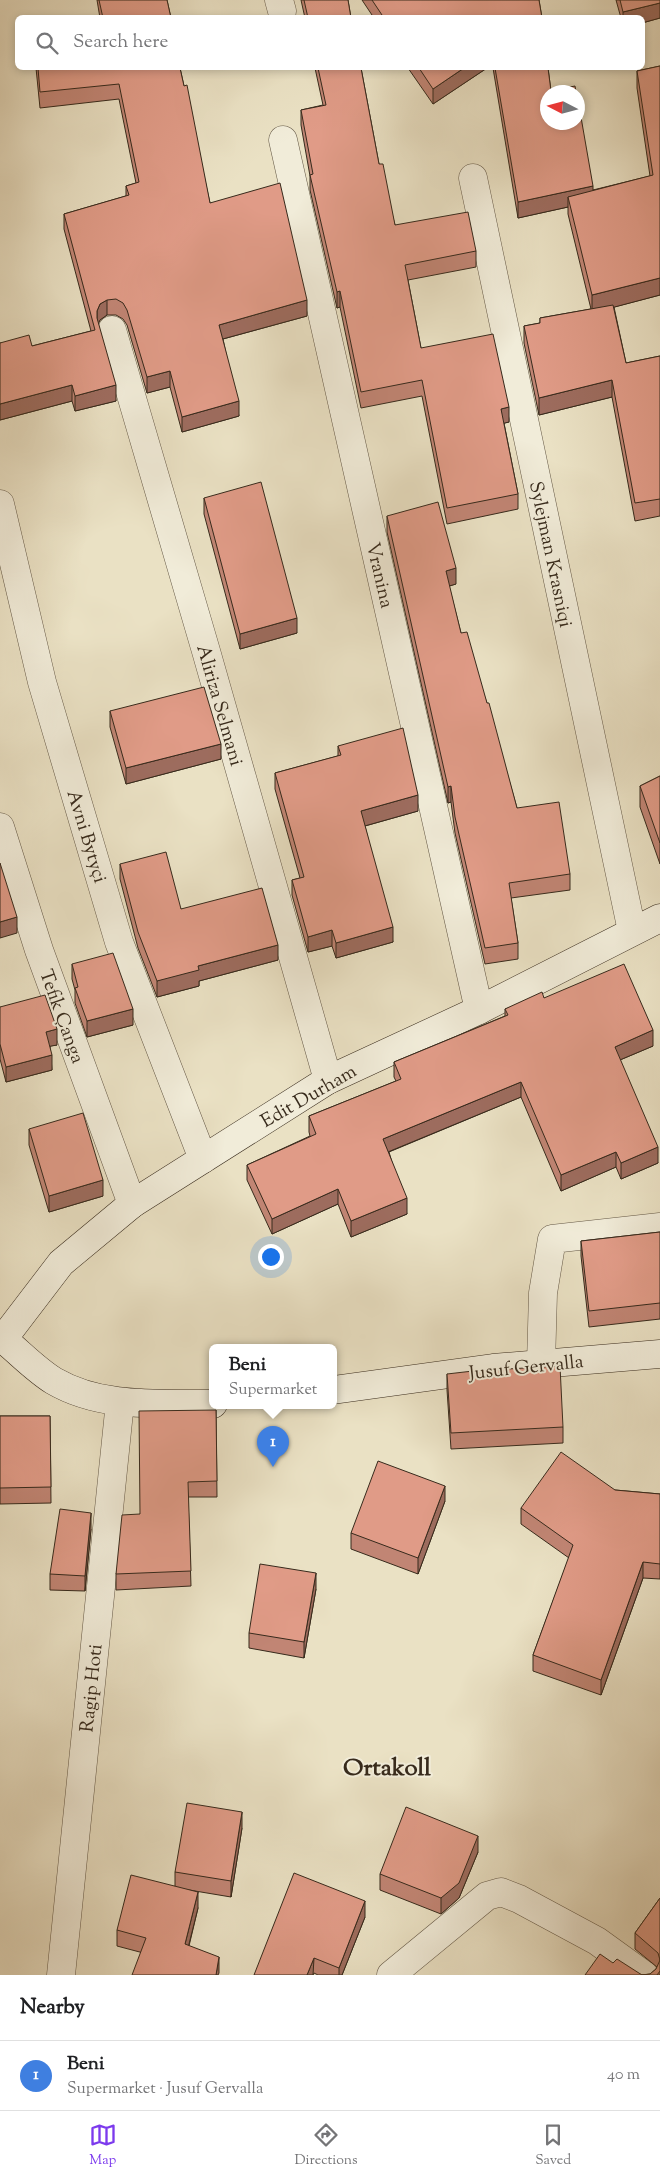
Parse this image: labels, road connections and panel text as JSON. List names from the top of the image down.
{
  "streets": {
    "street": [
      "Sylejman Krasniqi",
      "Vranina",
      "Aliriza Selmani",
      "Avni Bytyçi",
      "Tefik Çanga",
      "Edit Durham",
      "Jusuf Gervalla",
      "Ragip Hoti"
    ]
  },
  "crossings": [
    ["Sylejman Krasniqi", "Edit Durham"],
    ["Vranina", "Edit Durham"],
    ["Aliriza Selmani", "Edit Durham"],
    ["Avni Bytyçi", "Edit Durham"],
    ["Tefik Çanga", "Edit Durham"]
  ],
  "districts": ["Ortakoll"],
  "north": "left",
  "page": {
    "search": "Search here",
    "popup": ["Beni", "Supermarket"],
    "pins": "1",
    "heading": "Nearby",
    "list": [
      {
        "mark": "1",
        "name": "Beni",
        "note": "Supermarket · Jusuf Gervalla",
        "value": "40 m"
      }
    ],
    "nav": ["Map", "Directions", "Saved"]
  }
}
